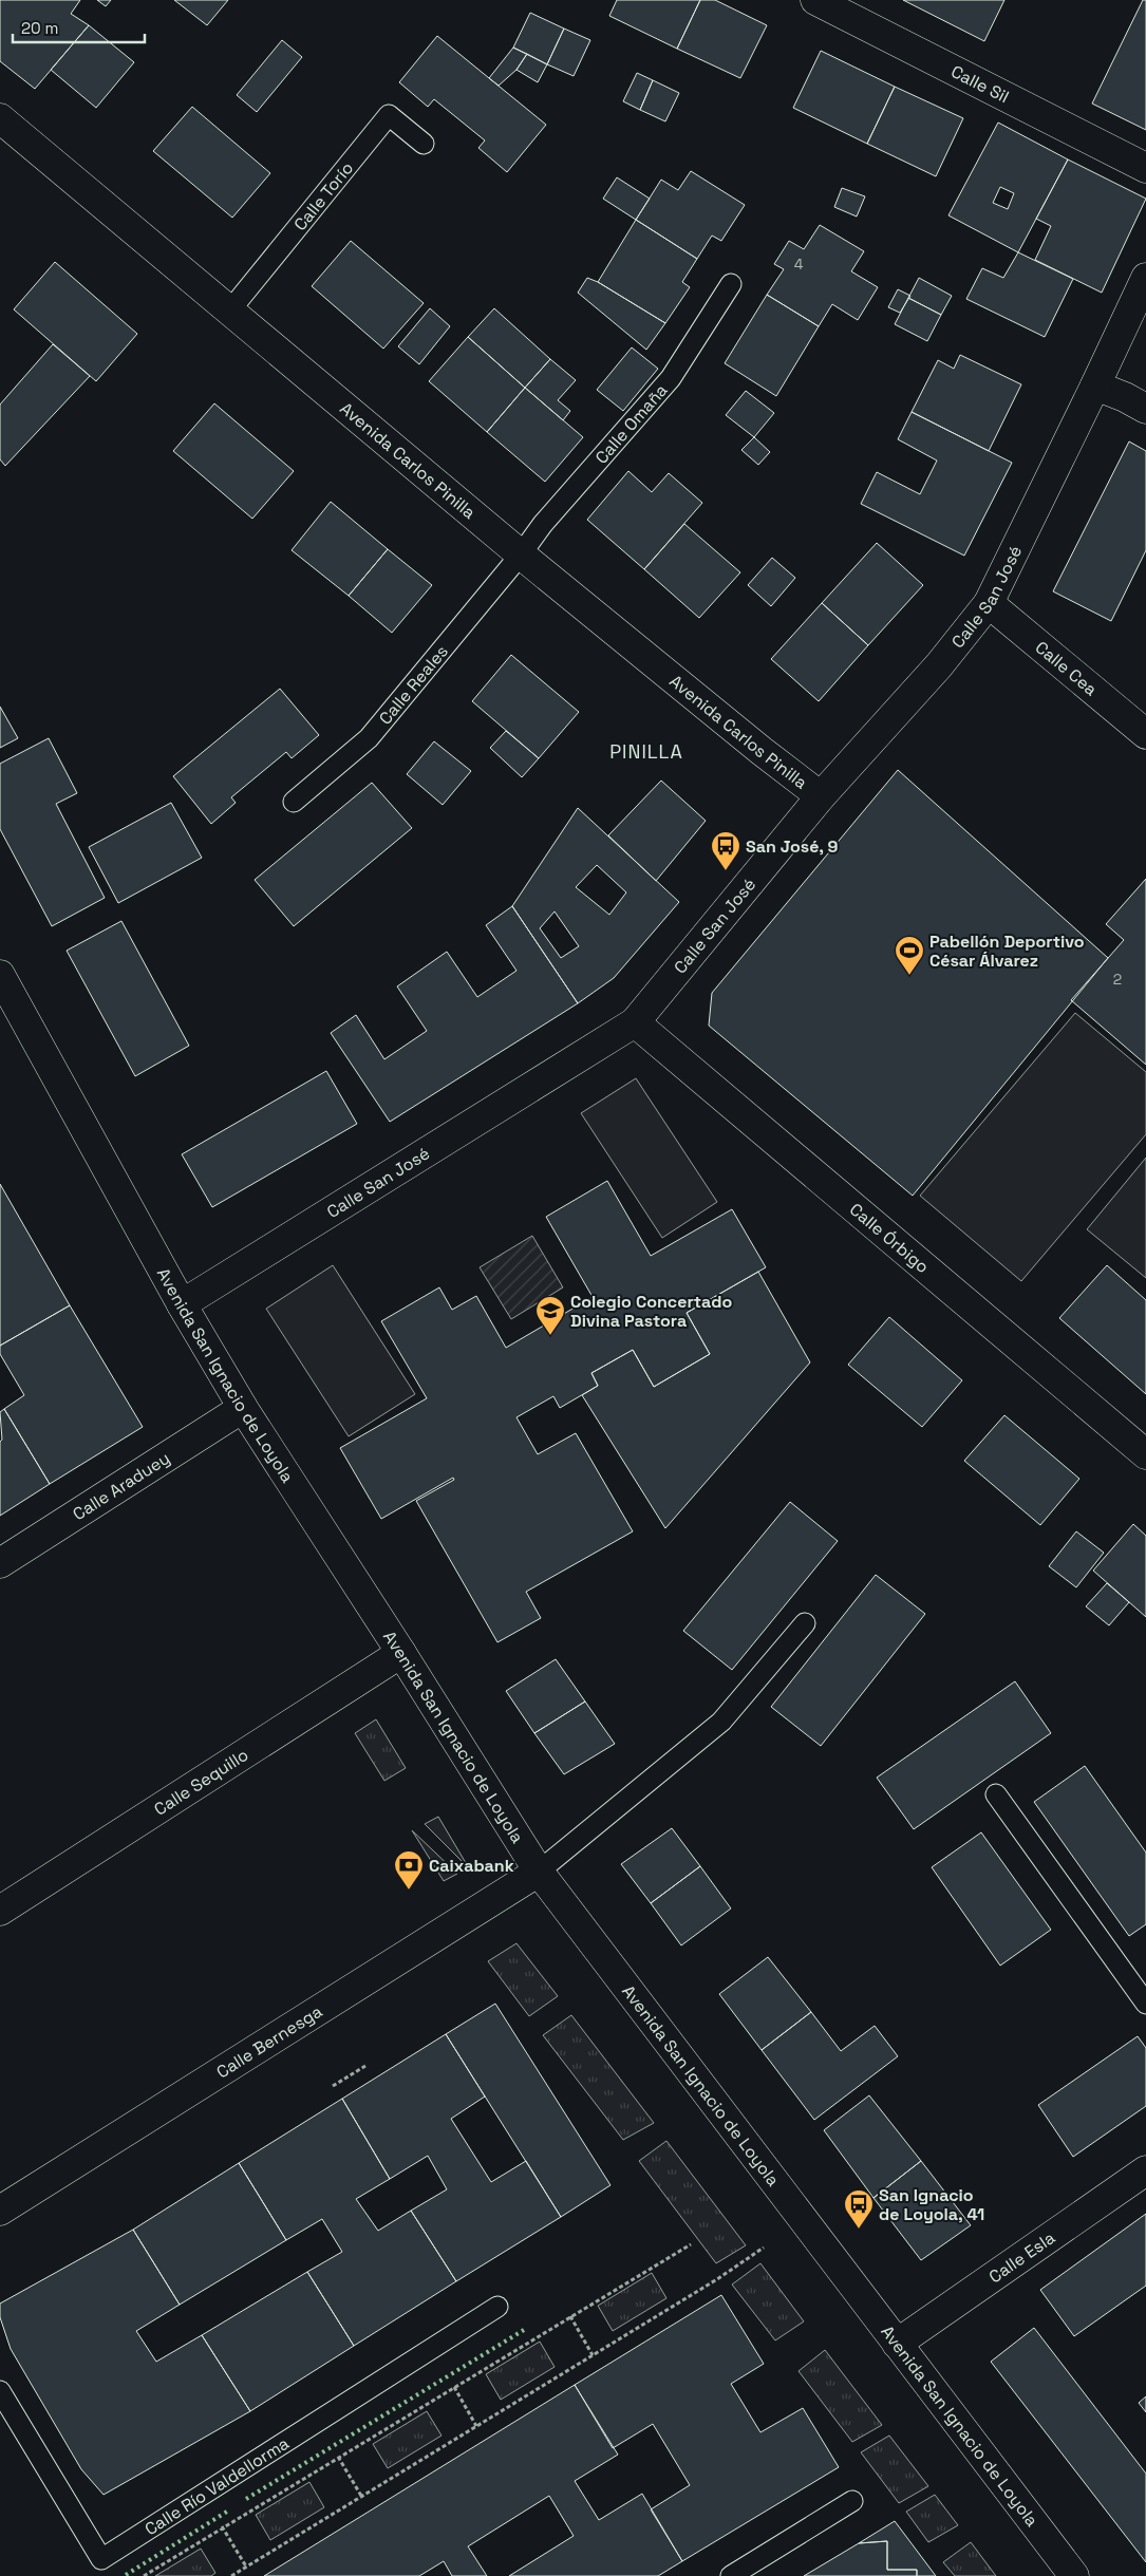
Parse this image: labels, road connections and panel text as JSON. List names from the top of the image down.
{
  "streets": {
    "street": [
      "Calle Sil",
      "Avenida Carlos Pinilla",
      "Calle San José",
      "Calle Cea",
      "Calle Órbigo",
      "Avenida San Ignacio de Loyola",
      "Calle Araduey",
      "Calle Sequillo",
      "Calle Bernesga",
      "Calle Esla"
    ],
    "lane": [
      "Calle Torío",
      "Calle Omaña",
      "Calle Reales",
      "Calle Río Valdellorma"
    ]
  },
  "crossings": [
    ["Calle Torío", "Avenida Carlos Pinilla"],
    ["Calle Omaña", "Avenida Carlos Pinilla"],
    ["Calle Omaña", "Calle Reales"],
    ["Avenida Carlos Pinilla", "Calle San José"],
    ["Avenida Carlos Pinilla", "Calle Reales"],
    ["Calle San José", "Calle Cea"],
    ["Calle San José", "Calle Órbigo"],
    ["Calle San José", "Avenida San Ignacio de Loyola"],
    ["Avenida San Ignacio de Loyola", "Calle Araduey"],
    ["Avenida San Ignacio de Loyola", "Calle Sequillo"],
    ["Avenida San Ignacio de Loyola", "Calle Bernesga"],
    ["Avenida San Ignacio de Loyola", "Calle Esla"]
  ],
  "districts": ["PINILLA"],
  "places": {
    "bus stop": ["San José, 9", "San Ignacio de Loyola, 41"],
    "sports": ["Pabellón Deportivo César Álvarez"],
    "school or university": ["Colegio Concertado Divina Pastora"],
    "bank": ["Caixabank"]
  },
  "house_numbers": ["4", "2"],
  "scale_bar": "20 m"
}
